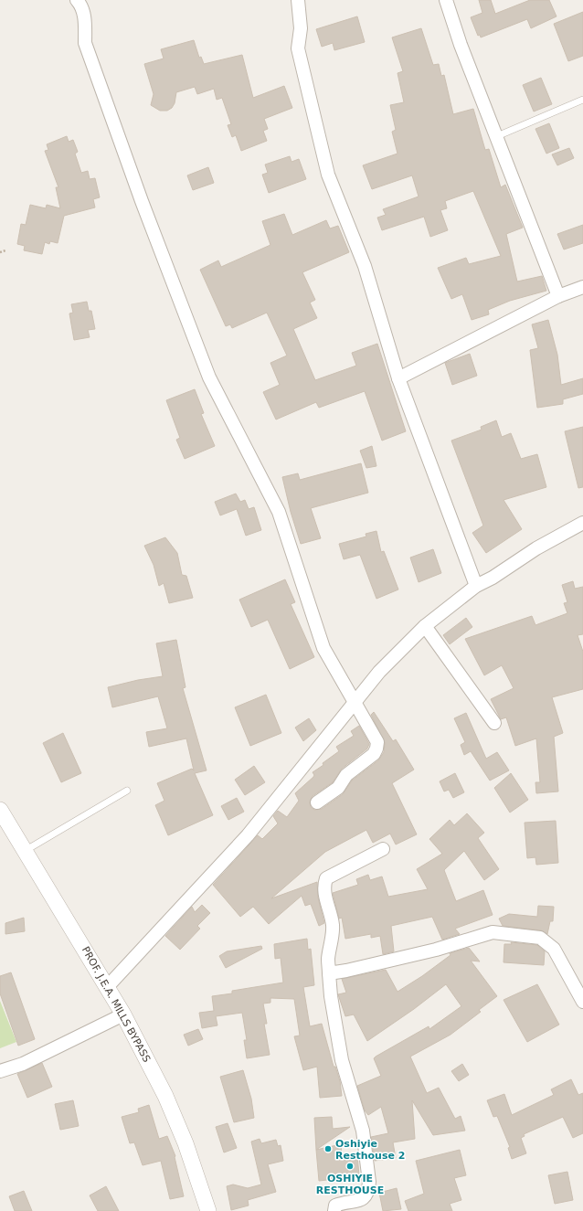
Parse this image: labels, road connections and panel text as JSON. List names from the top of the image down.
{
  "streets": {
    "street": ["PROF. J.E.A. MILLS BYPASS"]
  },
  "places": ["Oshiyie Resthouse 2", "OSHIYIE RESTHOUSE"]
}
